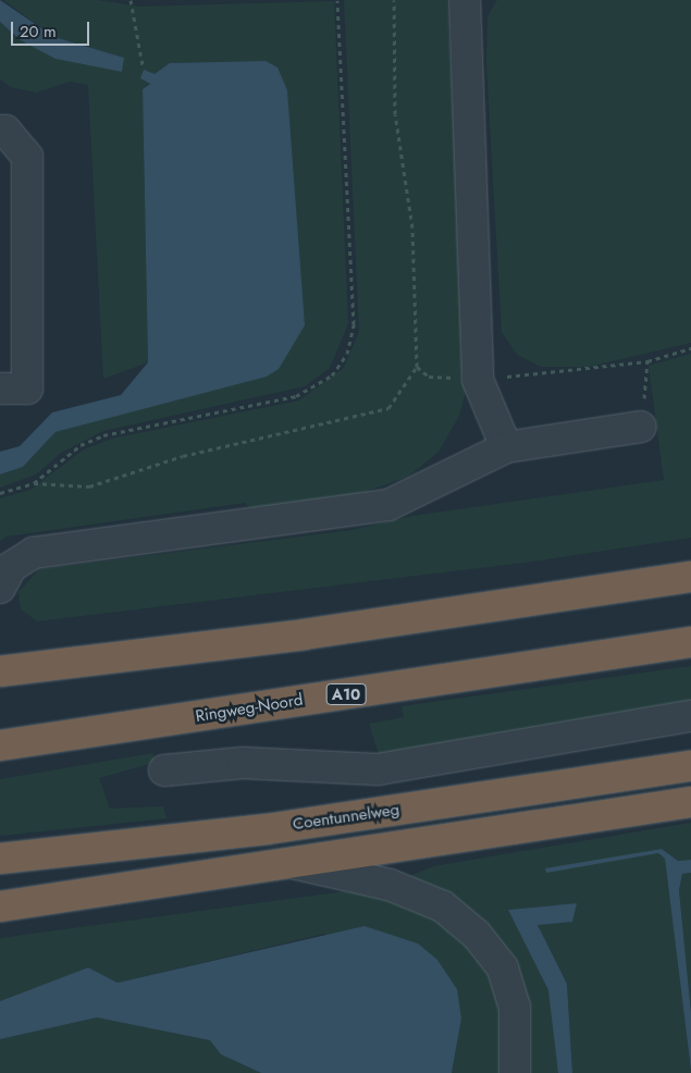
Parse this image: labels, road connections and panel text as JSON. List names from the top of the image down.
{
  "streets": {
    "highway": ["A10", "Ringweg-Noord", "Coentunnelweg"]
  },
  "scale_bar": "20 m"
}
